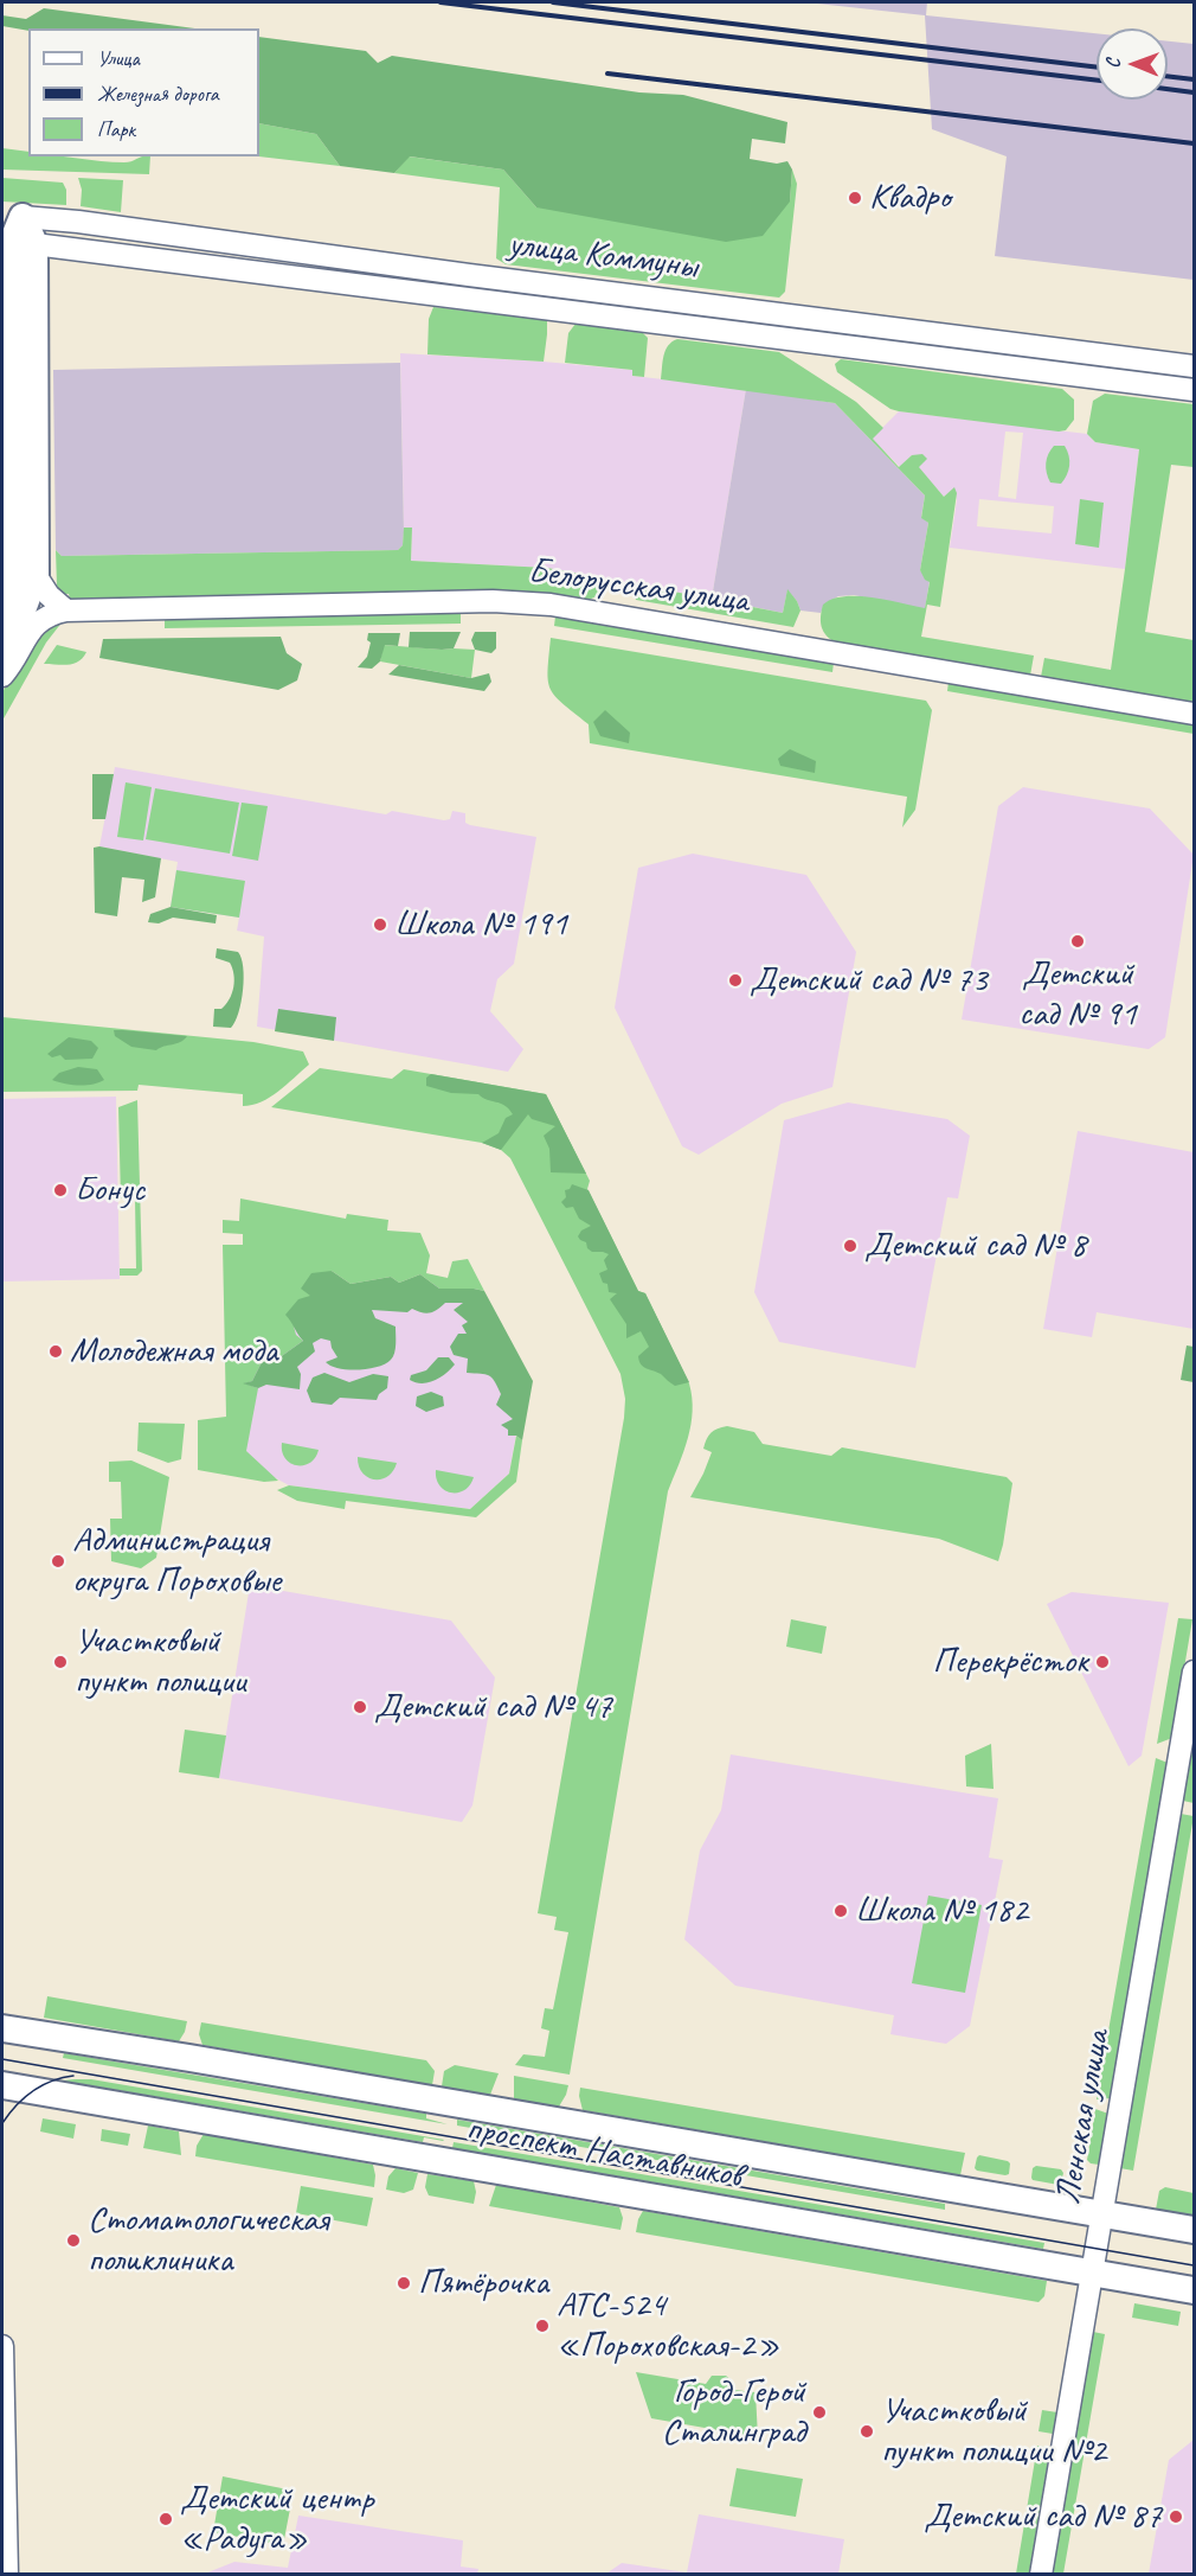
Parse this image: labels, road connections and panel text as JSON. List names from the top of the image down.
{
  "streets": {
    "main road": ["проспект Наставников"],
    "street": ["улица Коммуны", "Белорусская улица", "Ленская улица"]
  },
  "crossings": [
    ["Ленская улица", "проспект Наставников"]
  ],
  "places": [
    "Квадро",
    "Школа № 191",
    "Детский сад № 91",
    "Детский сад № 73",
    "Бонус",
    "Детский сад № 8",
    "Молодежная мода",
    "Администрация округа Пороховые",
    "Участковый пункт полиции",
    "Перекрёсток",
    "Детский сад № 47",
    "Школа № 182",
    "Стоматологическая поликлиника",
    "Пятёрочка",
    "АТС-524 «Пороховская-2»",
    "Город-Герой Сталинград",
    "Участковый пункт полиции №2",
    "Детский сад № 87",
    "Детский центр «Радуга»"
  ],
  "legend": ["Улица", "Железная дорога", "Парк"],
  "north": "left"
}
